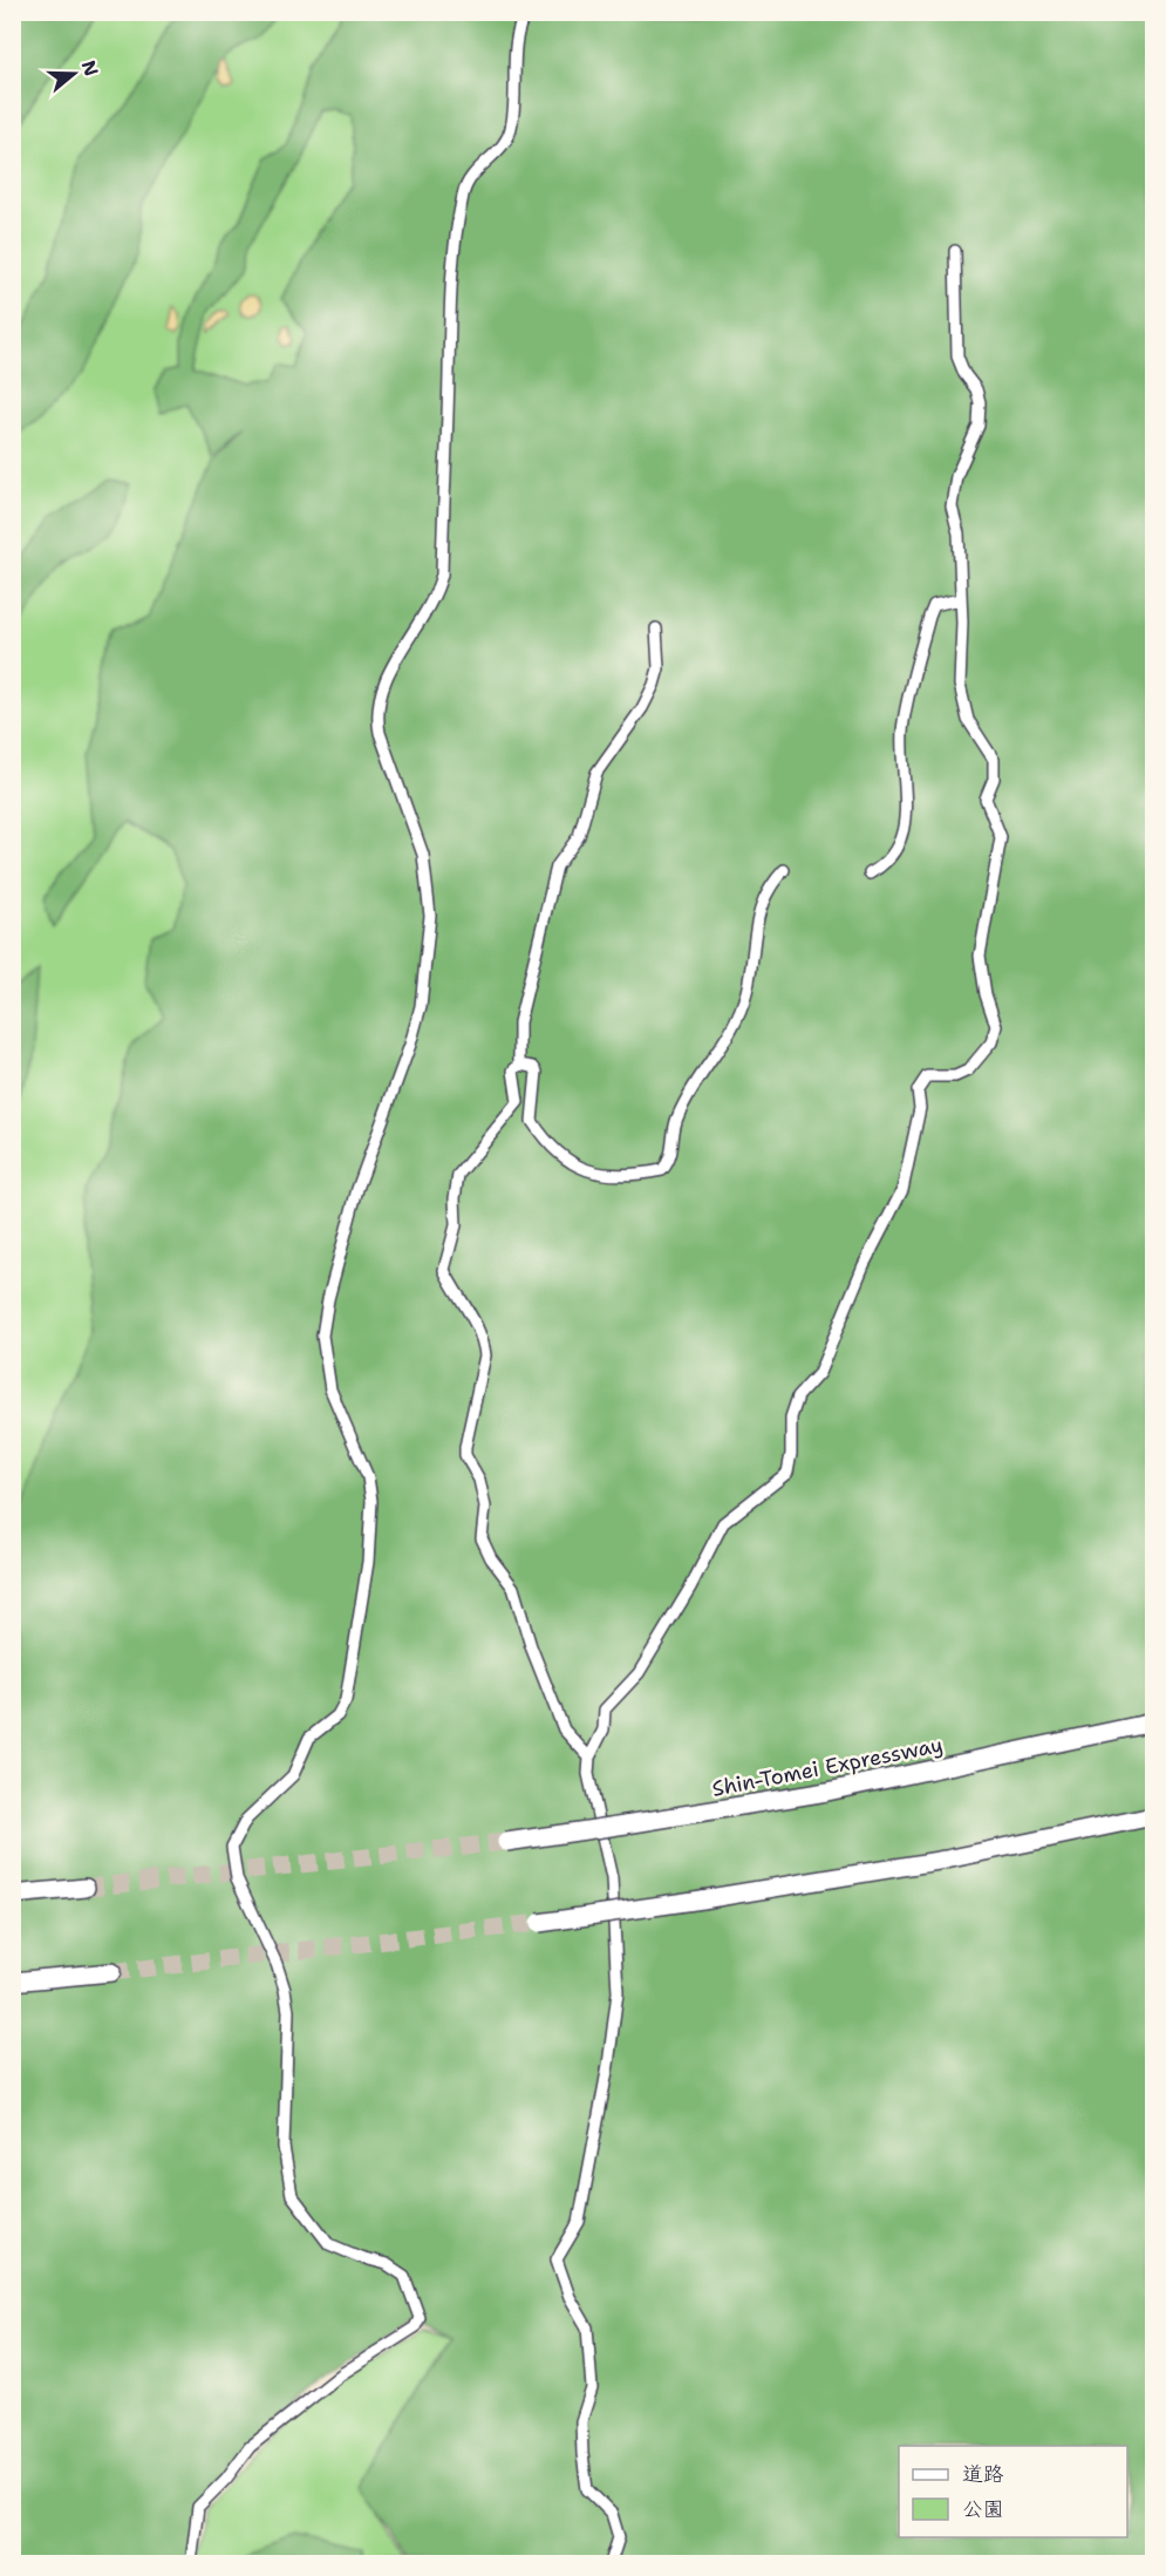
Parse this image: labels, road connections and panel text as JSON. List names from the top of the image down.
{
  "streets": {
    "highway": ["Shin-Tomei Expressway"]
  },
  "legend": ["道路", "公園"],
  "north": "right"
}
